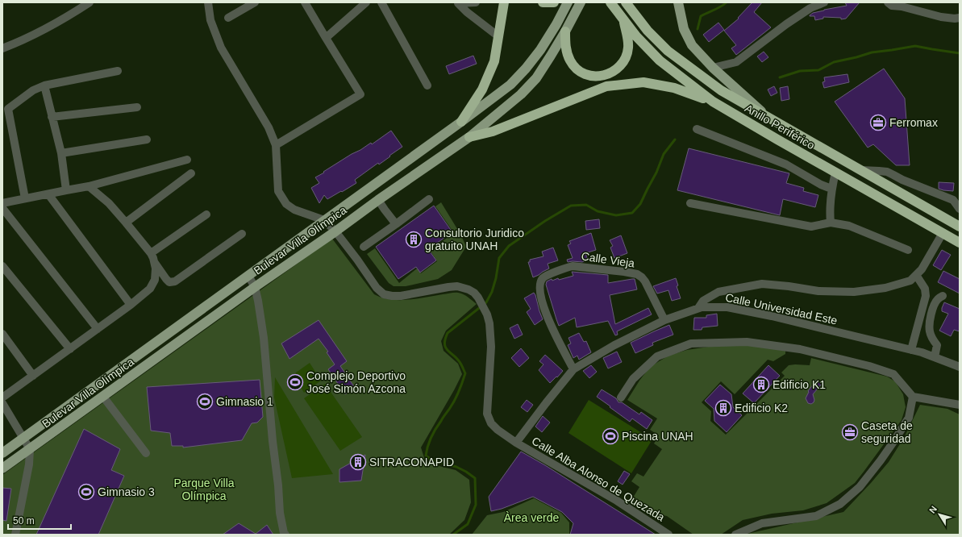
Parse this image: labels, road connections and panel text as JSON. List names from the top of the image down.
{
  "streets": {
    "highway": ["Anillo Periférico"],
    "main road": ["Bulevar Villa Olímpica"],
    "street": ["Calle Vieja", "Calle Universidad Este", "Calle Alba Alonso de Quezada"]
  },
  "crossings": [
    ["Calle Vieja", "Calle Universidad Este"],
    ["Calle Universidad Este", "Calle Alba Alonso de Quezada"]
  ],
  "parks": ["Parque Villa Olímpica", "Àrea verde"],
  "places": {
    "office": ["Ferromax", "Caseta de seguridad"],
    "building": [
      "Consultorio Juridico gratuito UNAH",
      "Edificio K1",
      "Edificio K2",
      "SITRACONAPID"
    ],
    "sports": [
      "Complejo Deportivo José Simón Azcona",
      "Gimnasio 1",
      "Piscina UNAH",
      "Gimnasio 3"
    ]
  },
  "scale_bar": "50 m",
  "north": "top left"
}
